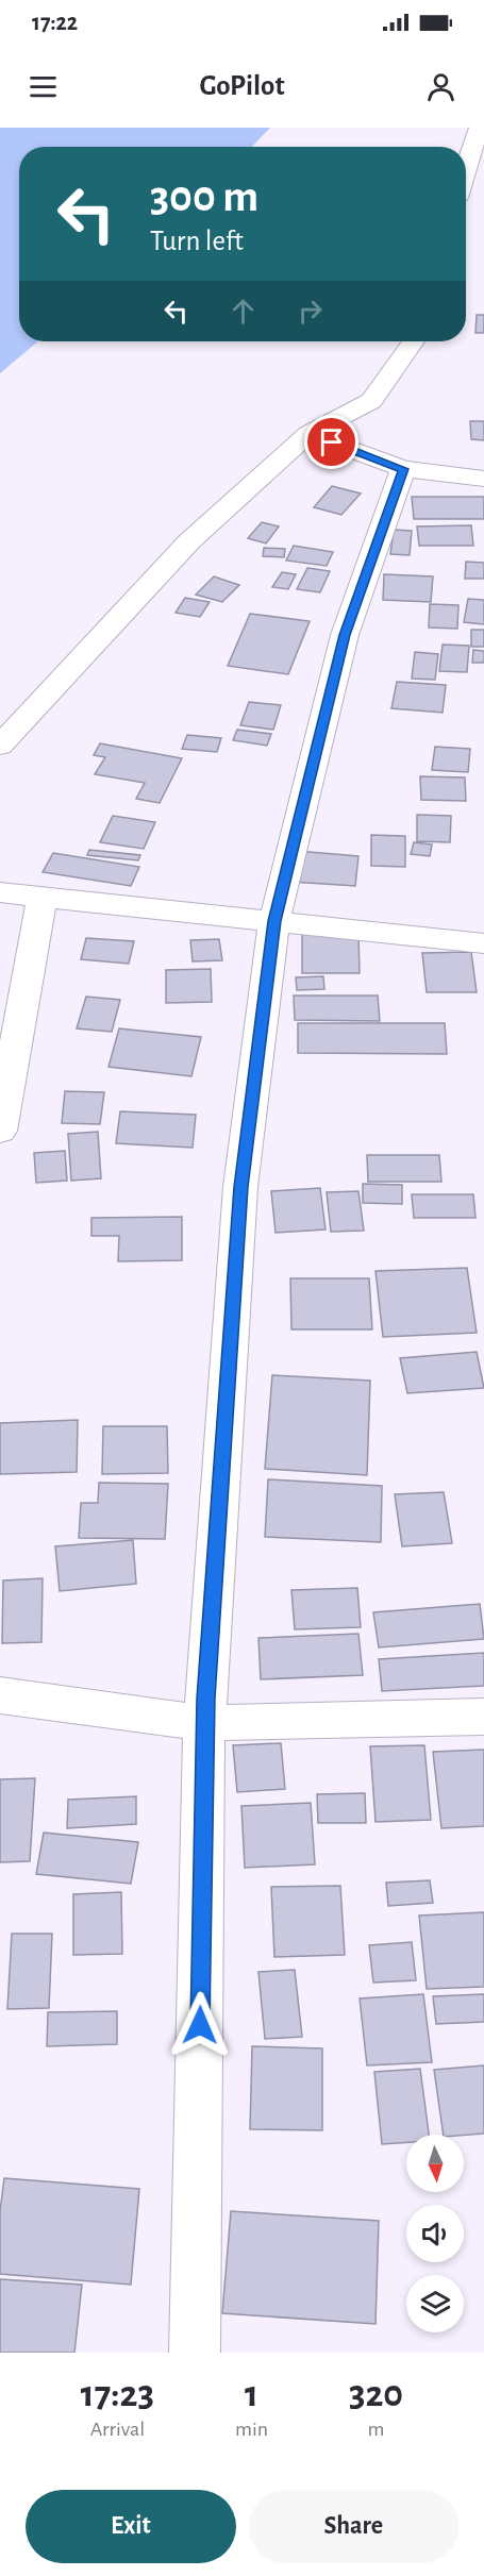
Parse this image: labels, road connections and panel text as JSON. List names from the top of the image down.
{
  "north": "bottom",
  "page": {
    "status": "17:22",
    "header": "GoPilot",
    "turn": ["300 m", "Turn left"],
    "eta": [
      "17:23",
      "Arrival",
      "1",
      "min",
      "320",
      "m"
    ],
    "buttons": ["Exit", "Share"]
  }
}
